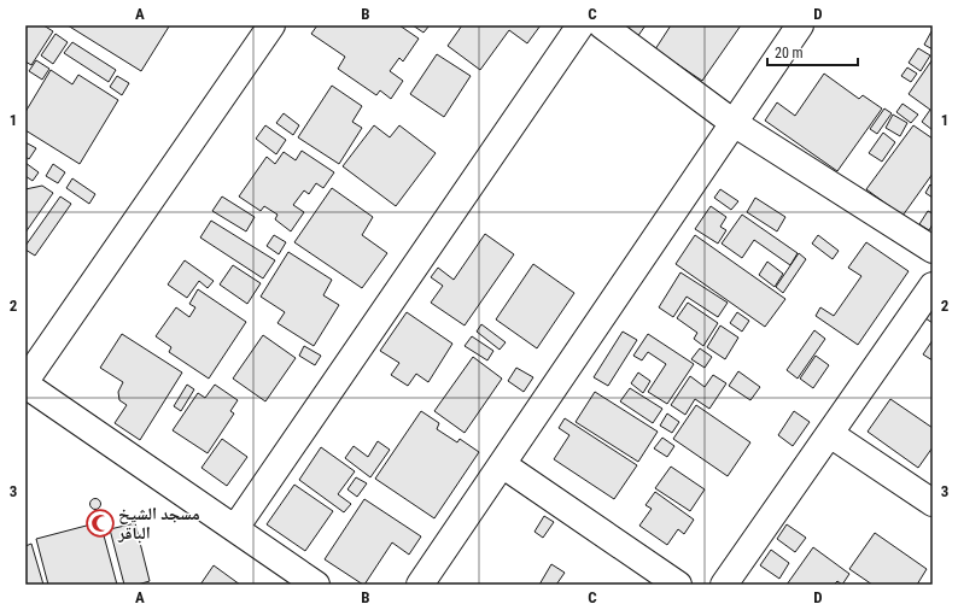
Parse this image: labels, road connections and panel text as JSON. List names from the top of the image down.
{
  "places": {
    "mosque": ["مسجد الشيخ الباقر"]
  },
  "scale_bar": "20 m",
  "grid": {
    "columns": [
      "A",
      "B",
      "C",
      "D"
    ],
    "rows": ["1", "2", "3"]
  }
}
